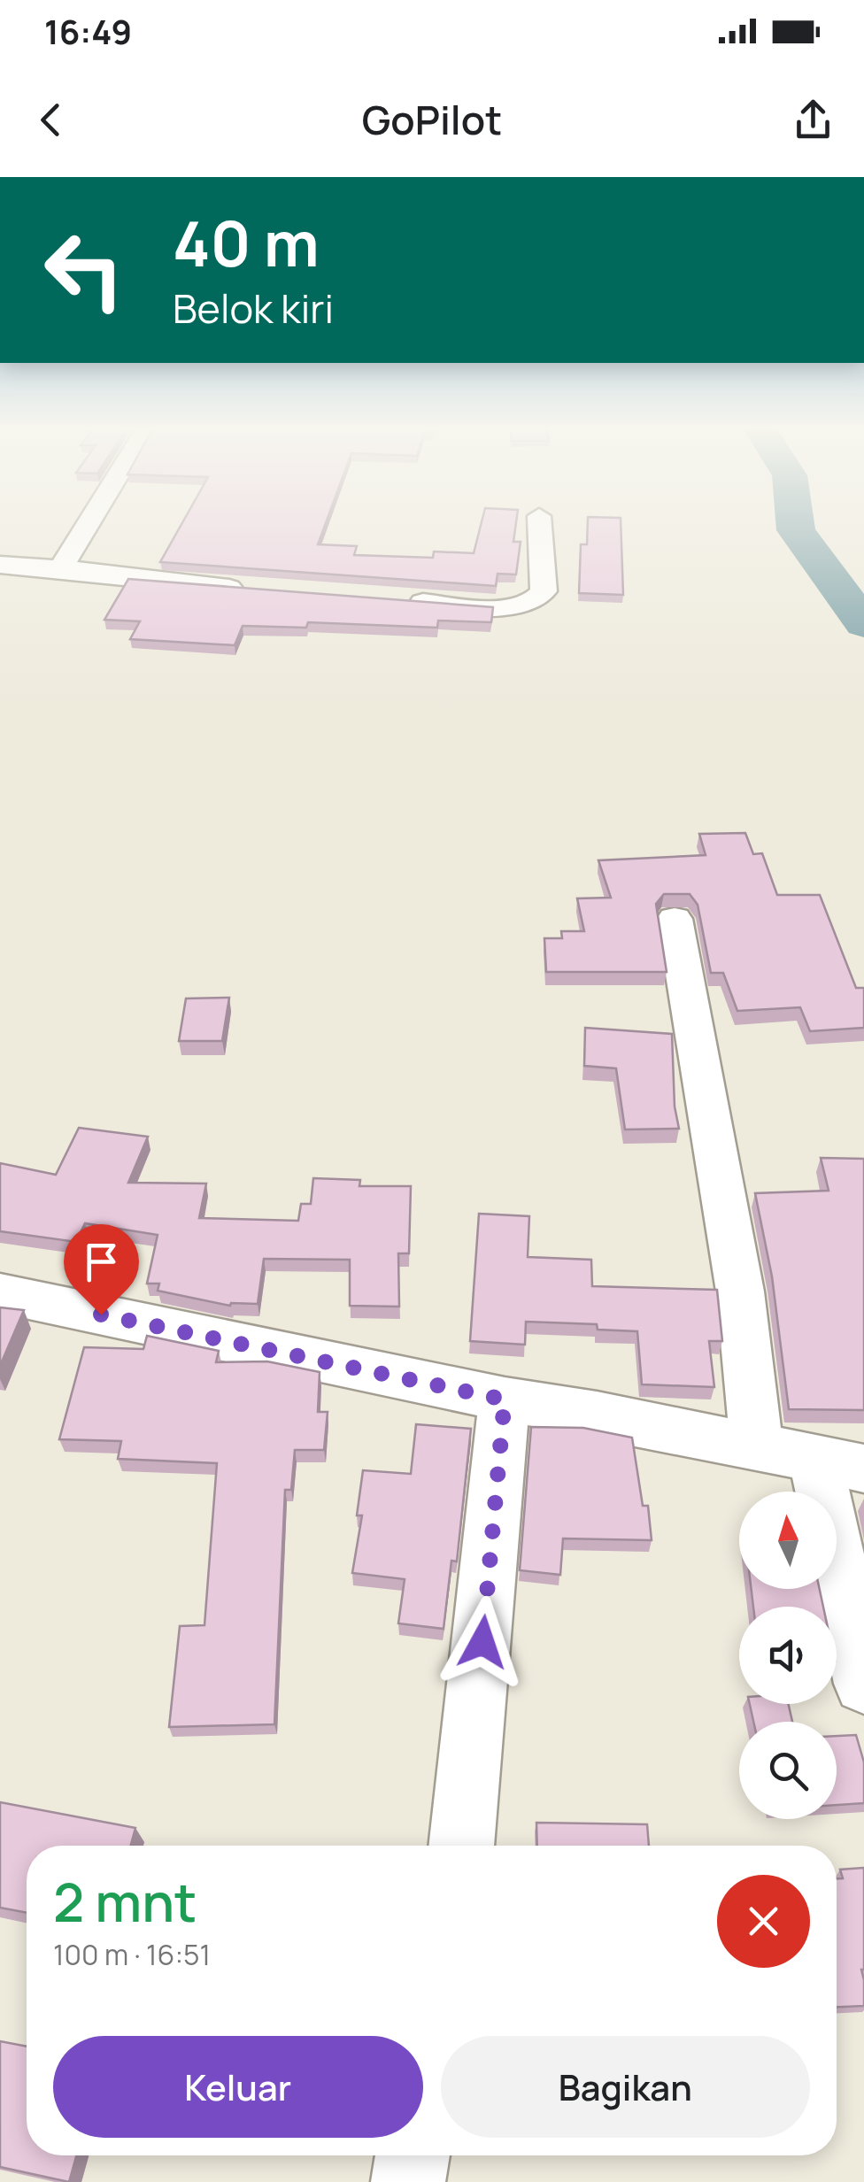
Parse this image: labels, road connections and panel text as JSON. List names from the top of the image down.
{
  "north": "top",
  "page": {
    "status": "16:49",
    "header": "GoPilot",
    "turn": ["40 m", "Belok kiri"],
    "heading": ["2 mnt", "100 m · 16:51"],
    "buttons": ["Keluar", "Bagikan"]
  }
}
